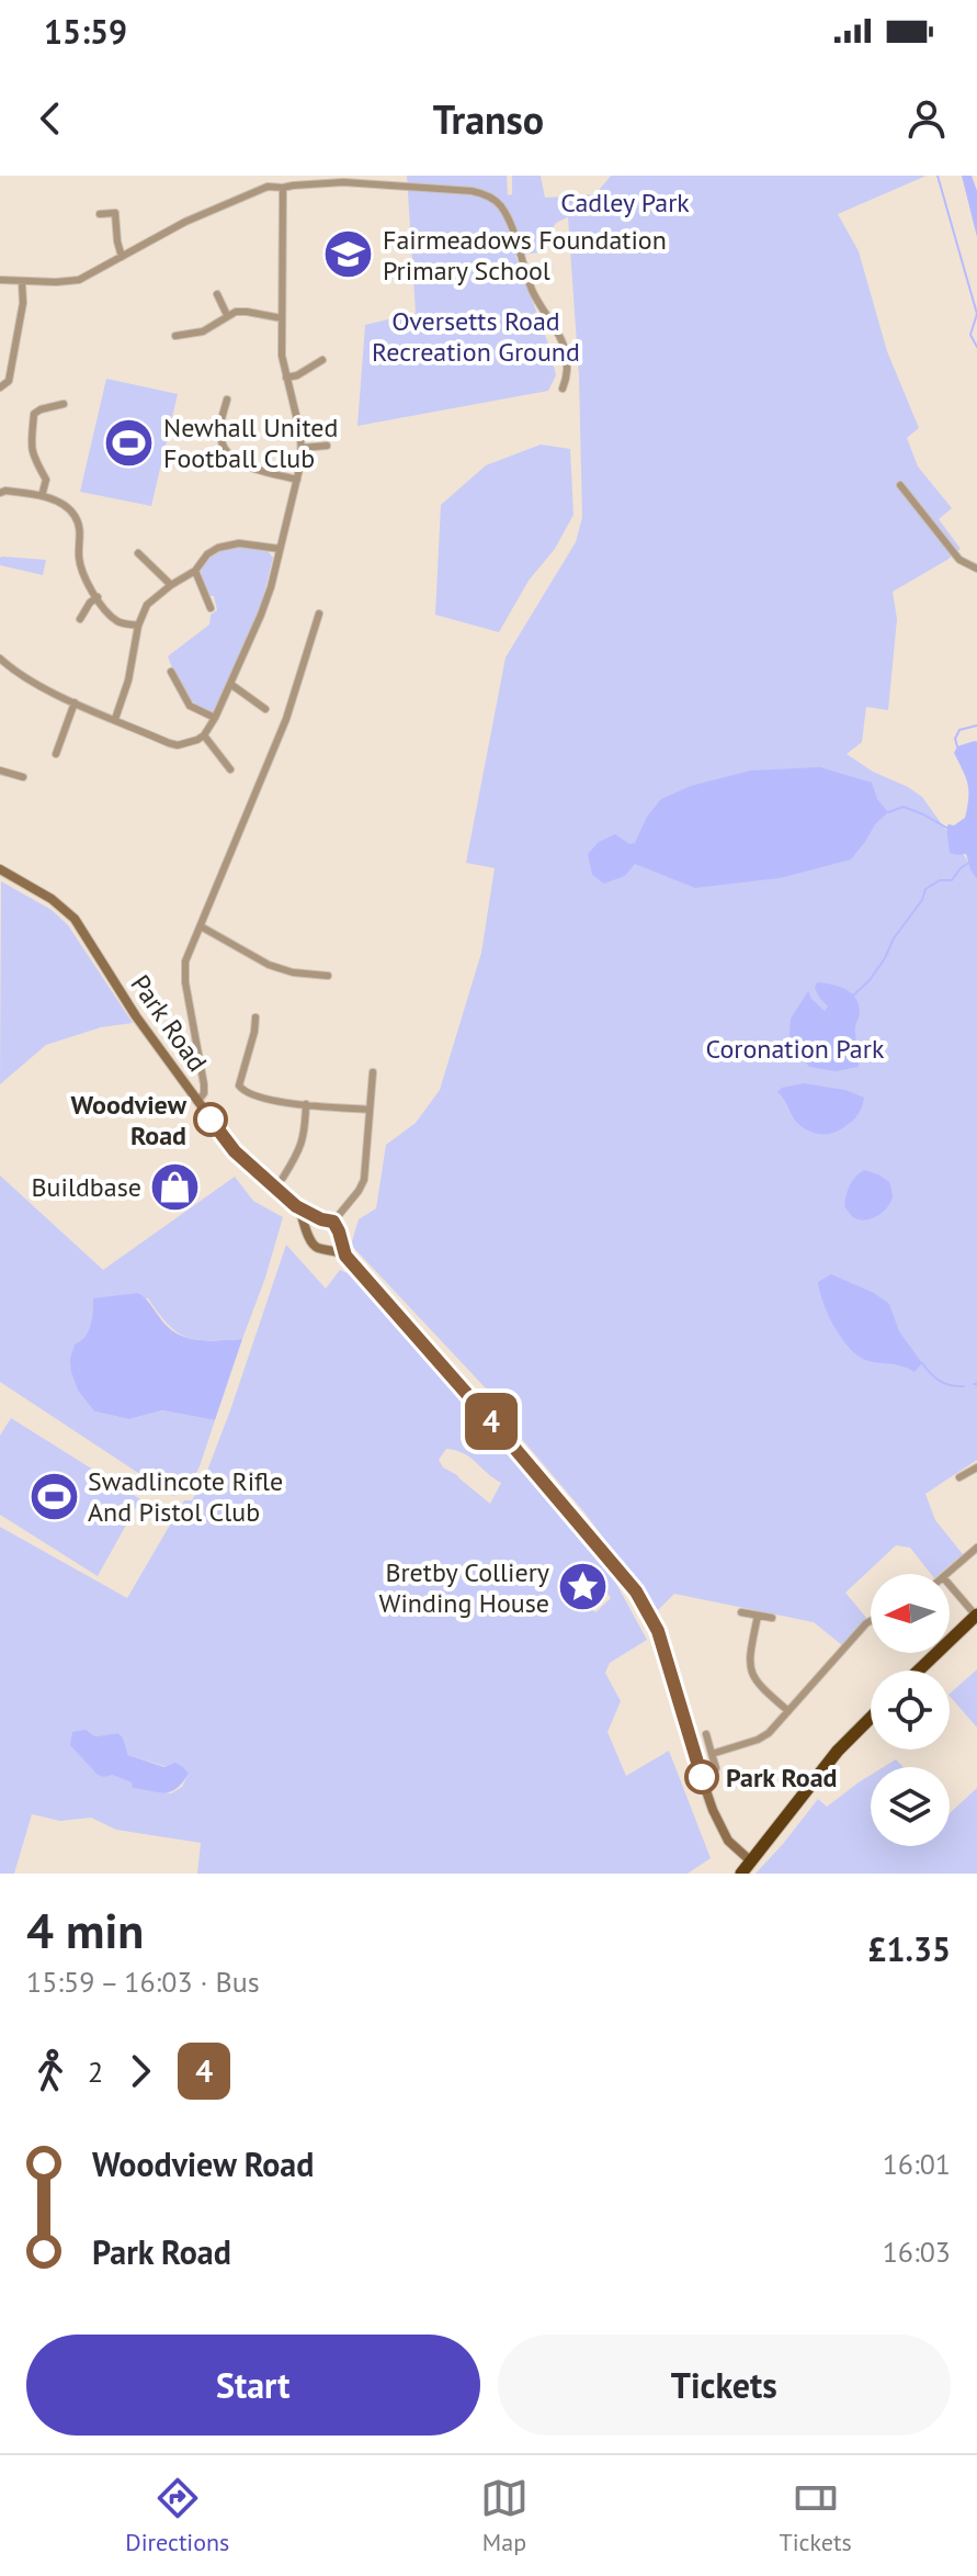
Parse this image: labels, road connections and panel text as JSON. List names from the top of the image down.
{
  "streets": {
    "main road": ["Park Road"]
  },
  "parks": ["Cadley Park", "Oversetts Road Recreation Ground", "Coronation Park"],
  "places": {
    "school or university": ["Fairmeadows Foundation Primary School"],
    "sports": ["Newhall United Football Club", "Swadlincote Rifle And Pistol Club"],
    "other": ["Woodview Road", "Park Road"],
    "shop": ["Buildbase"],
    "place": ["Bretby Colliery Winding House"]
  },
  "lines": ["bus line 4"],
  "north": "left",
  "page": {
    "status": "15:59",
    "header": "Transo",
    "on_map": "4",
    "heading": ["4 min", "15:59 – 16:03 · Bus", "£1.35"],
    "legs": ["2", "4"],
    "list": [
      {
        "name": "Woodview Road",
        "value": "16:01"
      },
      {
        "name": "Park Road",
        "value": "16:03"
      }
    ],
    "buttons": ["Start", "Tickets"],
    "tabs": ["Directions", "Map", "Tickets"]
  }
}
